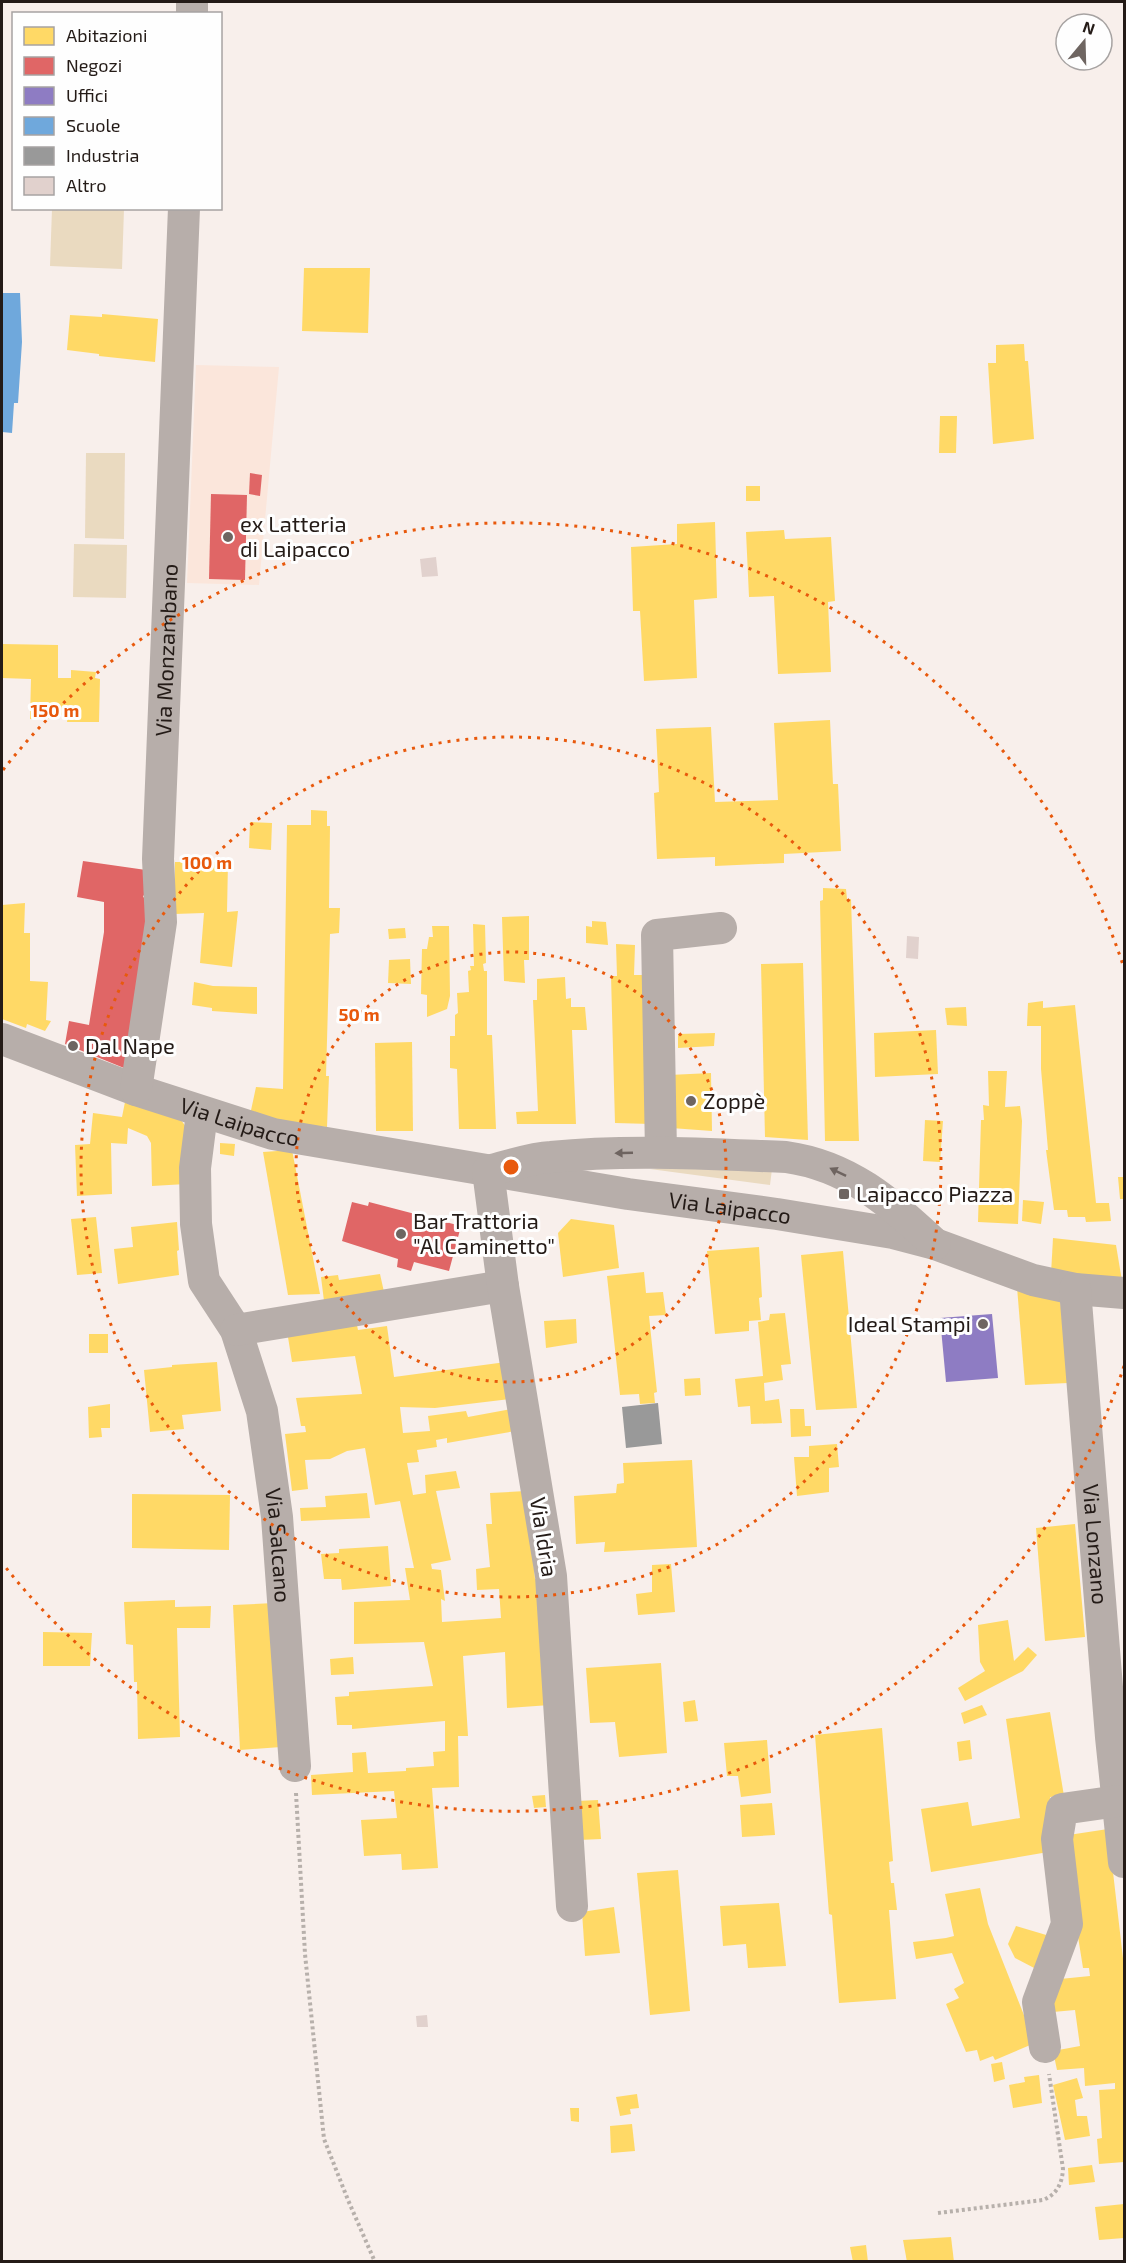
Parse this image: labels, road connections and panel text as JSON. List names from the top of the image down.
{
  "streets": {
    "street": [
      "Via Monzambano",
      "Via Laipacco",
      "Via Idria",
      "Via Salcano",
      "Via Lonzano"
    ]
  },
  "crossings": [
    ["Via Monzambano", "Via Laipacco"],
    ["Via Laipacco", "Via Idria"],
    ["Via Laipacco", "Via Salcano"],
    ["Via Laipacco", "Via Lonzano"]
  ],
  "places": {
    "other": [
      "ex Latteria di Laipacco",
      "Dal Nape",
      "Zoppè",
      "Bar Trattoria \"Al Caminetto\"",
      "Ideal Stampi"
    ],
    "transit": ["Laipacco Piazza"]
  },
  "legend": [
    "Abitazioni",
    "Negozi",
    "Uffici",
    "Scuole",
    "Industria",
    "Altro"
  ],
  "north": "top",
  "rings": ["150 m", "100 m", "50 m"]
}
